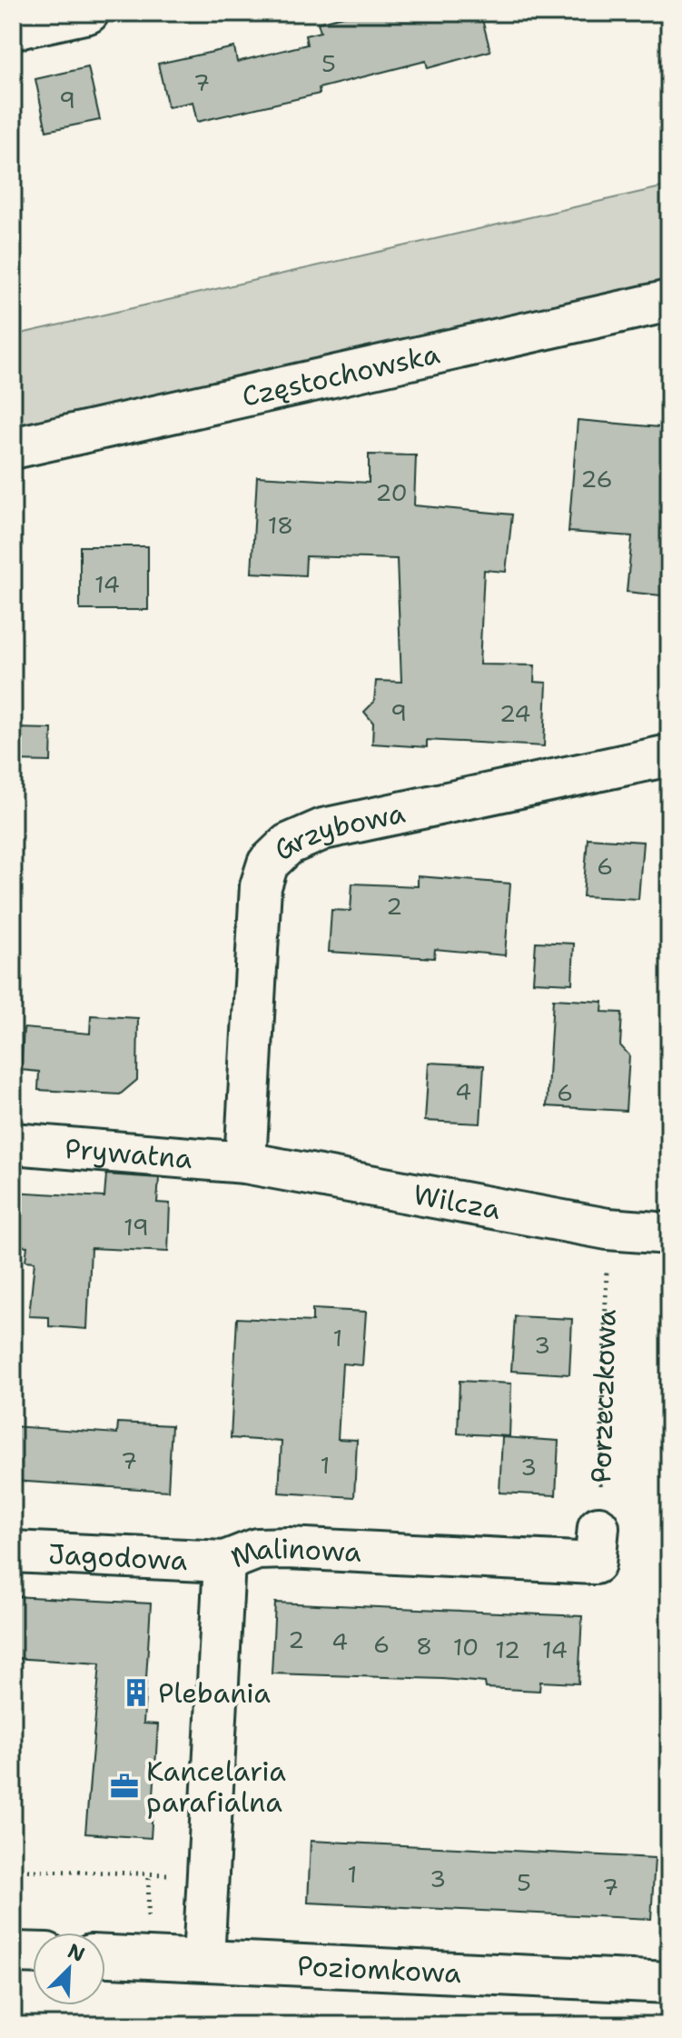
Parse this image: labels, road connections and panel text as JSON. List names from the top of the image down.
{
  "streets": {
    "street": [
      "Częstochowska",
      "Grzybowa",
      "Prywatna",
      "Wilcza",
      "Jagodowa",
      "Malinowa",
      "Poziomkowa"
    ],
    "path": ["Porzeczkowa"]
  },
  "crossings": [
    ["Grzybowa", "Prywatna"],
    ["Grzybowa", "Wilcza"],
    ["Prywatna", "Wilcza"],
    ["Wilcza", "Porzeczkowa"],
    ["Porzeczkowa", "Malinowa"],
    ["Jagodowa", "Malinowa"],
    ["Malinowa", "Poziomkowa"]
  ],
  "places": {
    "building": ["Plebania"],
    "office": ["Kancelaria parafialna"]
  },
  "house_numbers": [
    "5",
    "7",
    "9",
    "26",
    "20",
    "18",
    "14",
    "9",
    "24",
    "6",
    "2",
    "4",
    "6",
    "19",
    "1",
    "3",
    "7",
    "1",
    "3",
    "2",
    "4",
    "6",
    "8",
    "10",
    "12",
    "14",
    "1",
    "3",
    "5",
    "7"
  ],
  "north": "top right"
}
